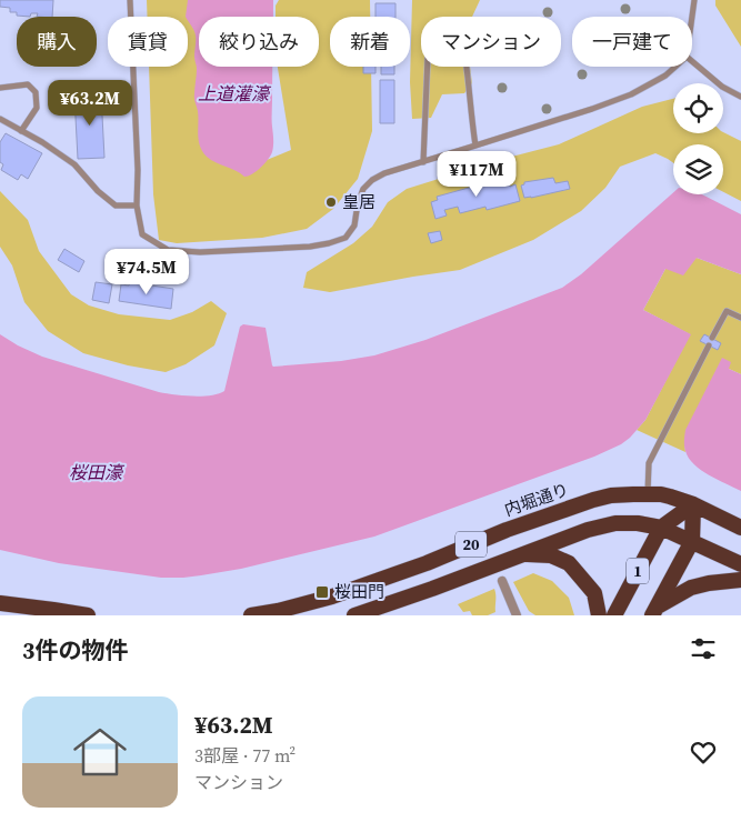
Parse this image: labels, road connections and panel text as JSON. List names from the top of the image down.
{
  "streets": {
    "highway": ["内堀通り", "20", "1"]
  },
  "crossings": [
    ["内堀通り", "1"],
    ["20", "1"]
  ],
  "water": ["上道灌濠", "桜田濠"],
  "places": {
    "other": ["皇居"],
    "transit": ["桜田門"]
  },
  "page": {
    "chip": [
      "購入",
      "賃貸",
      "絞り込み",
      "新着",
      "マンション",
      "一戸建て"
    ],
    "price": ["¥63.2M", "¥117M", "¥74.5M"],
    "heading": "3件の物件",
    "list": [
      {
        "name": "¥63.2M",
        "note": "3部屋 · 77 m² · マンション"
      }
    ]
  }
}
